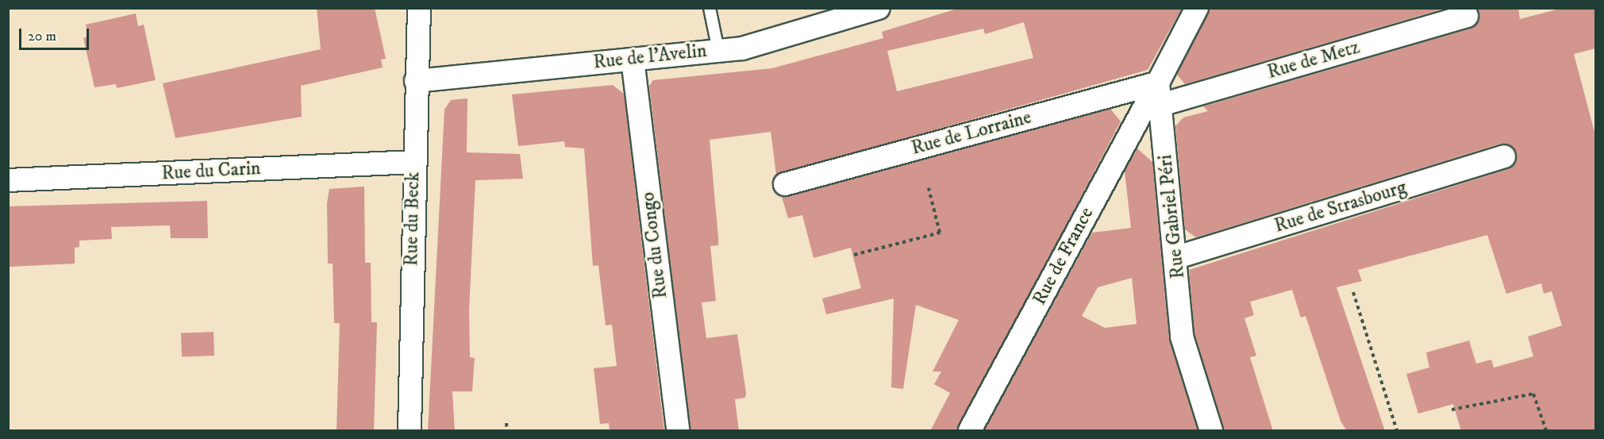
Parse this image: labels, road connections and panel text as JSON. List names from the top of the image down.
{
  "streets": {
    "street": [
      "Rue de l'Avelin",
      "Rue de Metz",
      "Rue de Lorraine",
      "Rue du Carin",
      "Rue de Strasbourg",
      "Rue Gabriel Péri",
      "Rue du Beck",
      "Rue du Congo",
      "Rue de France"
    ]
  },
  "crossings": [
    ["Rue de l'Avelin", "Rue du Beck"],
    ["Rue de l'Avelin", "Rue du Congo"],
    ["Rue de Metz", "Rue de Lorraine"],
    ["Rue de Metz", "Rue Gabriel Péri"],
    ["Rue de Metz", "Rue de France"],
    ["Rue de Lorraine", "Rue Gabriel Péri"],
    ["Rue de Lorraine", "Rue de France"],
    ["Rue du Carin", "Rue du Beck"],
    ["Rue de Strasbourg", "Rue Gabriel Péri"],
    ["Rue Gabriel Péri", "Rue de France"]
  ],
  "scale_bar": "20 m"
}
